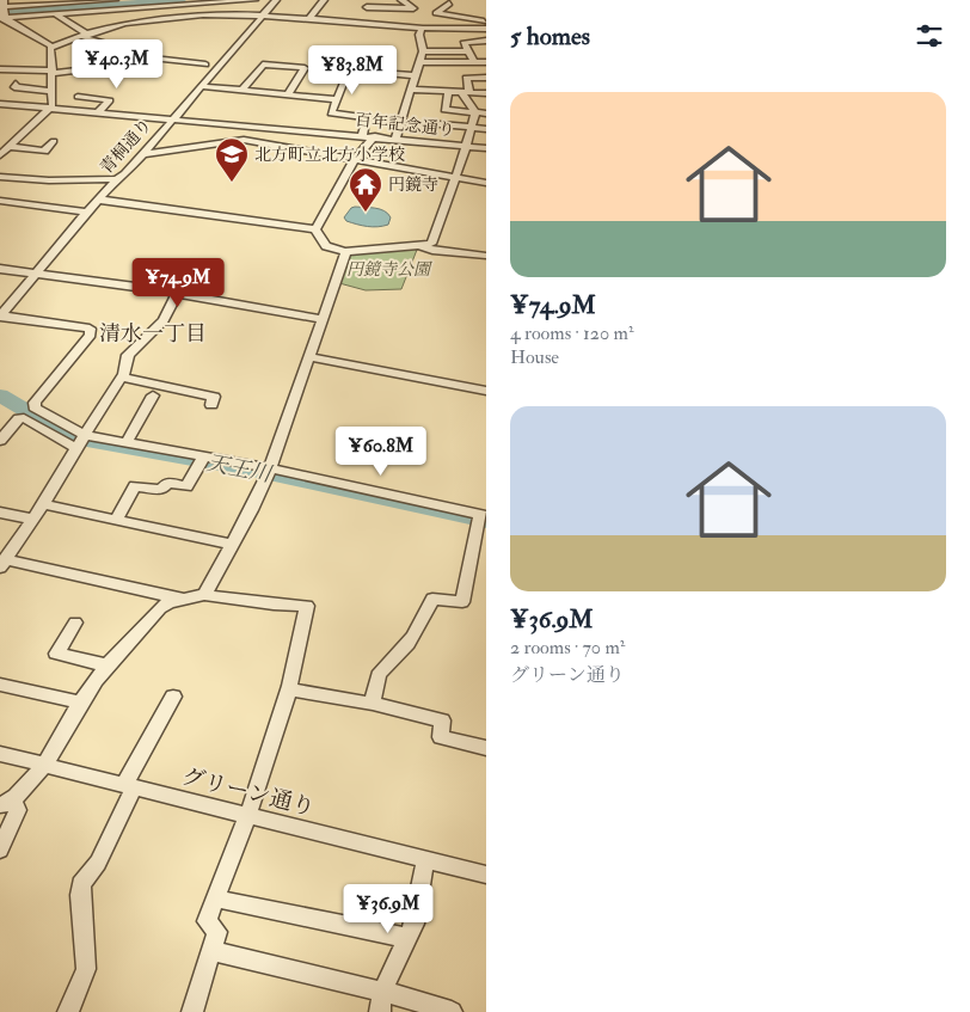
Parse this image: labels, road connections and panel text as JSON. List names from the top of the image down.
{
  "streets": {
    "street": ["百年記念通り", "青桐通り", "グリーン通り"]
  },
  "crossings": [
    ["百年記念通り", "青桐通り"]
  ],
  "districts": ["清水一丁目"],
  "water": ["天王川"],
  "parks": ["円鏡寺公園"],
  "places": {
    "school or university": ["北方町立北方小学校"],
    "temple": ["円鏡寺"]
  },
  "page": {
    "heading": "5 homes",
    "price": [
      "¥40.3M",
      "¥83.8M",
      "¥74.9M",
      "¥60.8M",
      "¥36.9M"
    ],
    "list": [
      {
        "name": "¥74.9M",
        "note": "4 rooms · 120 m² · House"
      },
      {
        "name": "¥36.9M",
        "note": "2 rooms · 70 m² · グリーン通り"
      }
    ]
  }
}
